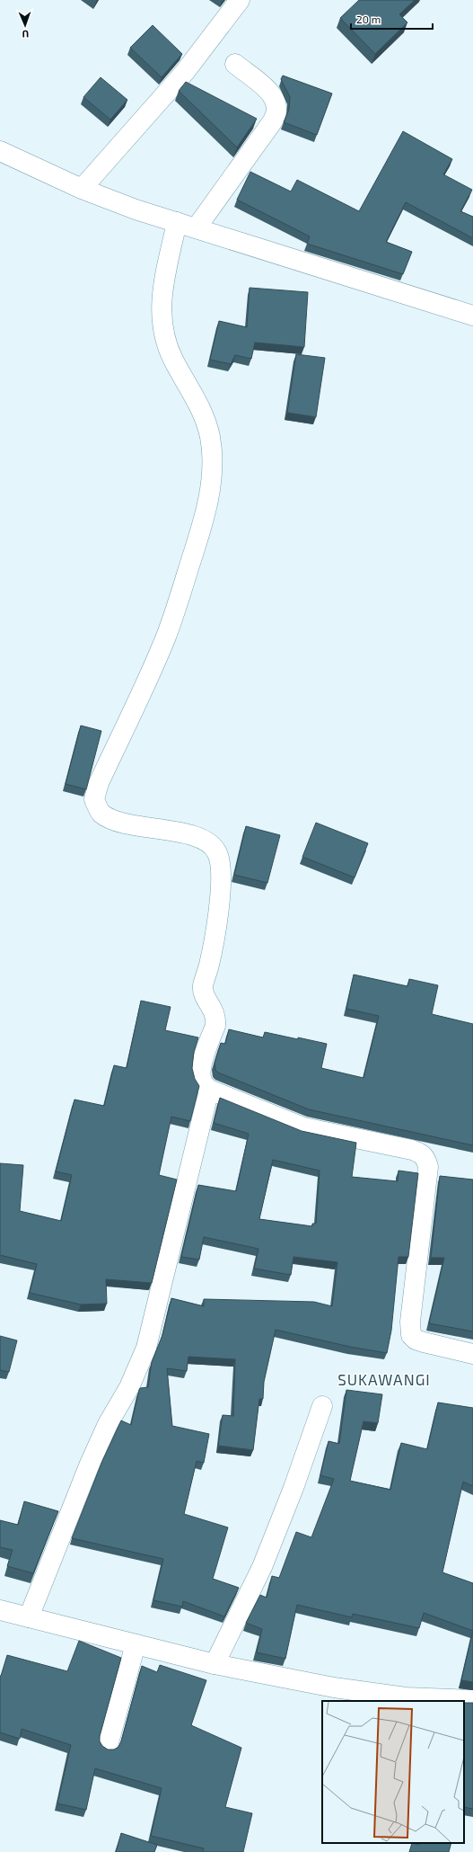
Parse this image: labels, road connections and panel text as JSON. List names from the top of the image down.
{
  "districts": ["SUKAWANGI"],
  "scale_bar": "20 m",
  "north": "bottom"
}
